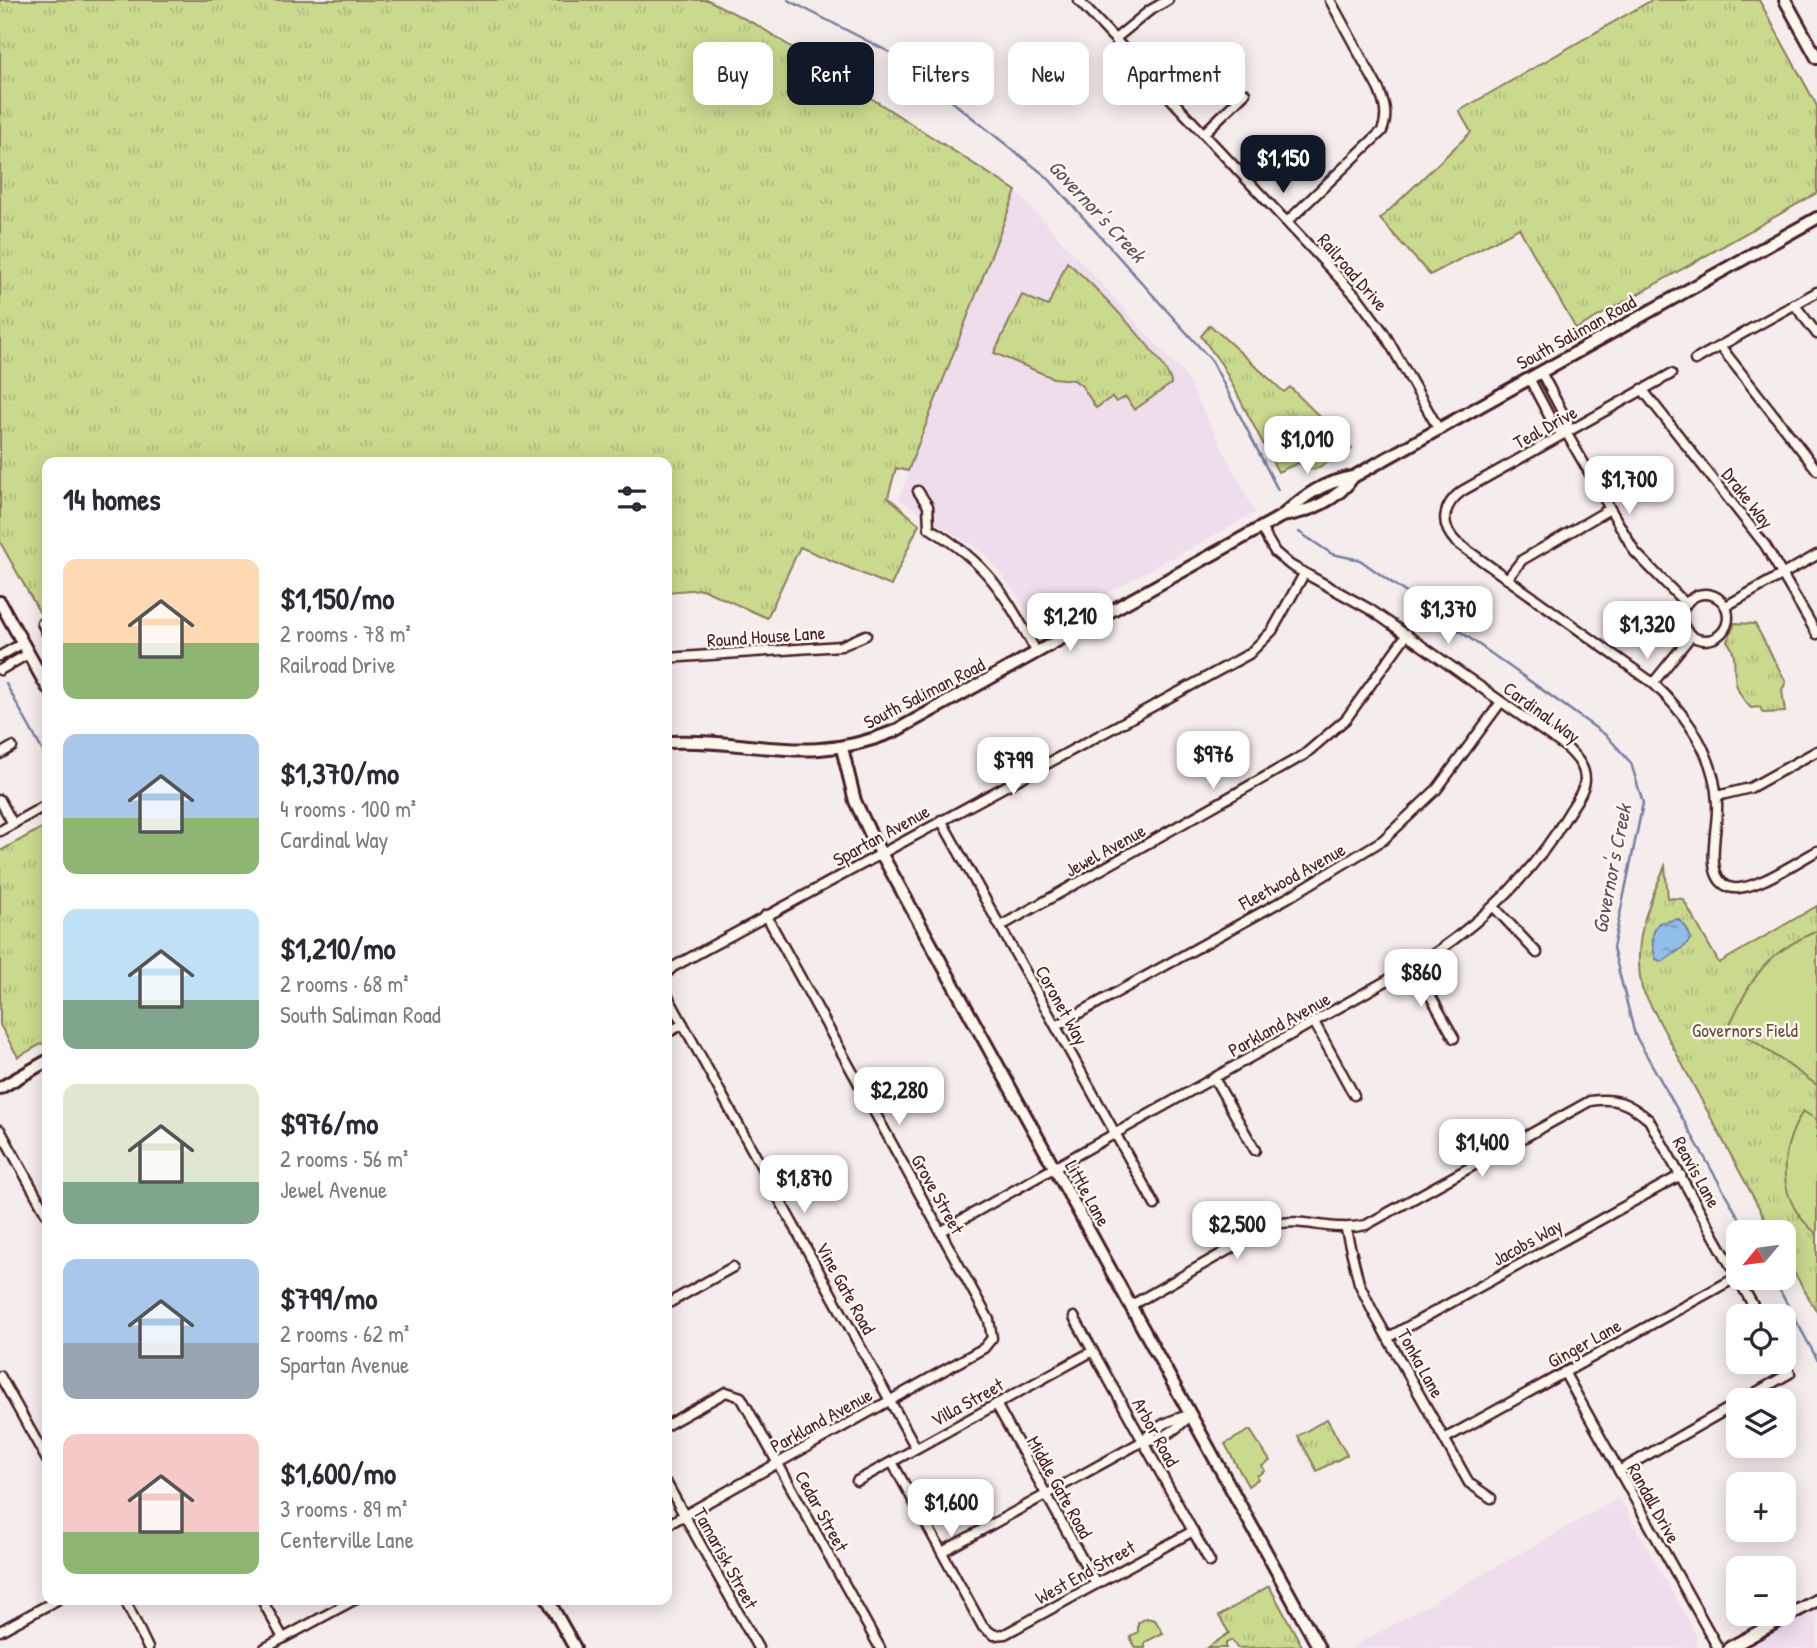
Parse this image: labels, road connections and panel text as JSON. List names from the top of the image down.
{
  "streets": {
    "main road": ["South Saliman Road", "Little Lane"],
    "street": [
      "Railroad Drive",
      "Teal Drive",
      "Drake Way",
      "Round House Lane",
      "Cardinal Way",
      "Spartan Avenue",
      "Jewel Avenue",
      "Fleetwood Avenue",
      "Coronet Way",
      "Parkland Avenue",
      "Reavis Lane",
      "Grove Street",
      "Jacobs Way",
      "Vine Gate Road",
      "Ginger Lane",
      "Tonka Lane",
      "Villa Street",
      "Arbor Road",
      "Middle Gate Road",
      "Randall Drive",
      "Cedar Street",
      "Tamarisk Street",
      "West End Street"
    ]
  },
  "crossings": [
    ["Railroad Drive", "South Saliman Road"],
    ["South Saliman Road", "Cardinal Way"],
    ["South Saliman Road", "Little Lane"],
    ["Teal Drive", "Drake Way"],
    ["Cardinal Way", "Spartan Avenue"],
    ["Cardinal Way", "Jewel Avenue"],
    ["Cardinal Way", "Fleetwood Avenue"],
    ["Cardinal Way", "Parkland Avenue"],
    ["Spartan Avenue", "Coronet Way"],
    ["Spartan Avenue", "Little Lane"],
    ["Spartan Avenue", "Grove Street"],
    ["Jewel Avenue", "Coronet Way"],
    ["Fleetwood Avenue", "Coronet Way"],
    ["Coronet Way", "Parkland Avenue"],
    ["Parkland Avenue", "Little Lane"],
    ["Parkland Avenue", "Grove Street"],
    ["Parkland Avenue", "Vine Gate Road"],
    ["Parkland Avenue", "Cedar Street"],
    ["Parkland Avenue", "Tamarisk Street"],
    ["Reavis Lane", "Jacobs Way"],
    ["Reavis Lane", "Tonka Lane"],
    ["Jacobs Way", "Tonka Lane"],
    ["Vine Gate Road", "Villa Street"],
    ["Ginger Lane", "Tonka Lane"],
    ["Ginger Lane", "Randall Drive"],
    ["Villa Street", "Arbor Road"],
    ["Villa Street", "Middle Gate Road"],
    ["Arbor Road", "West End Street"],
    ["Middle Gate Road", "West End Street"]
  ],
  "water": ["Governor's Creek"],
  "parks": ["Governors Field"],
  "north": "bottom left",
  "page": {
    "chip": [
      "Buy",
      "Rent",
      "Filters",
      "New",
      "Apartment"
    ],
    "price": [
      "$1,150",
      "$1,010",
      "$1,700",
      "$1,370",
      "$1,210",
      "$1,320",
      "$976",
      "$799",
      "$860",
      "$2,280",
      "$1,400",
      "$1,870",
      "$2,500",
      "$1,600"
    ],
    "heading": "14 homes",
    "list": [
      {
        "name": "$1,150/mo",
        "note": "2 rooms · 78 m² · Railroad Drive"
      },
      {
        "name": "$1,370/mo",
        "note": "4 rooms · 100 m² · Cardinal Way"
      },
      {
        "name": "$1,210/mo",
        "note": "2 rooms · 68 m² · South Saliman Road"
      },
      {
        "name": "$976/mo",
        "note": "2 rooms · 56 m² · Jewel Avenue"
      },
      {
        "name": "$799/mo",
        "note": "2 rooms · 62 m² · Spartan Avenue"
      },
      {
        "name": "$1,600/mo",
        "note": "3 rooms · 89 m² · Centerville Lane"
      }
    ],
    "map_buttons": ["+", "−"]
  }
}
